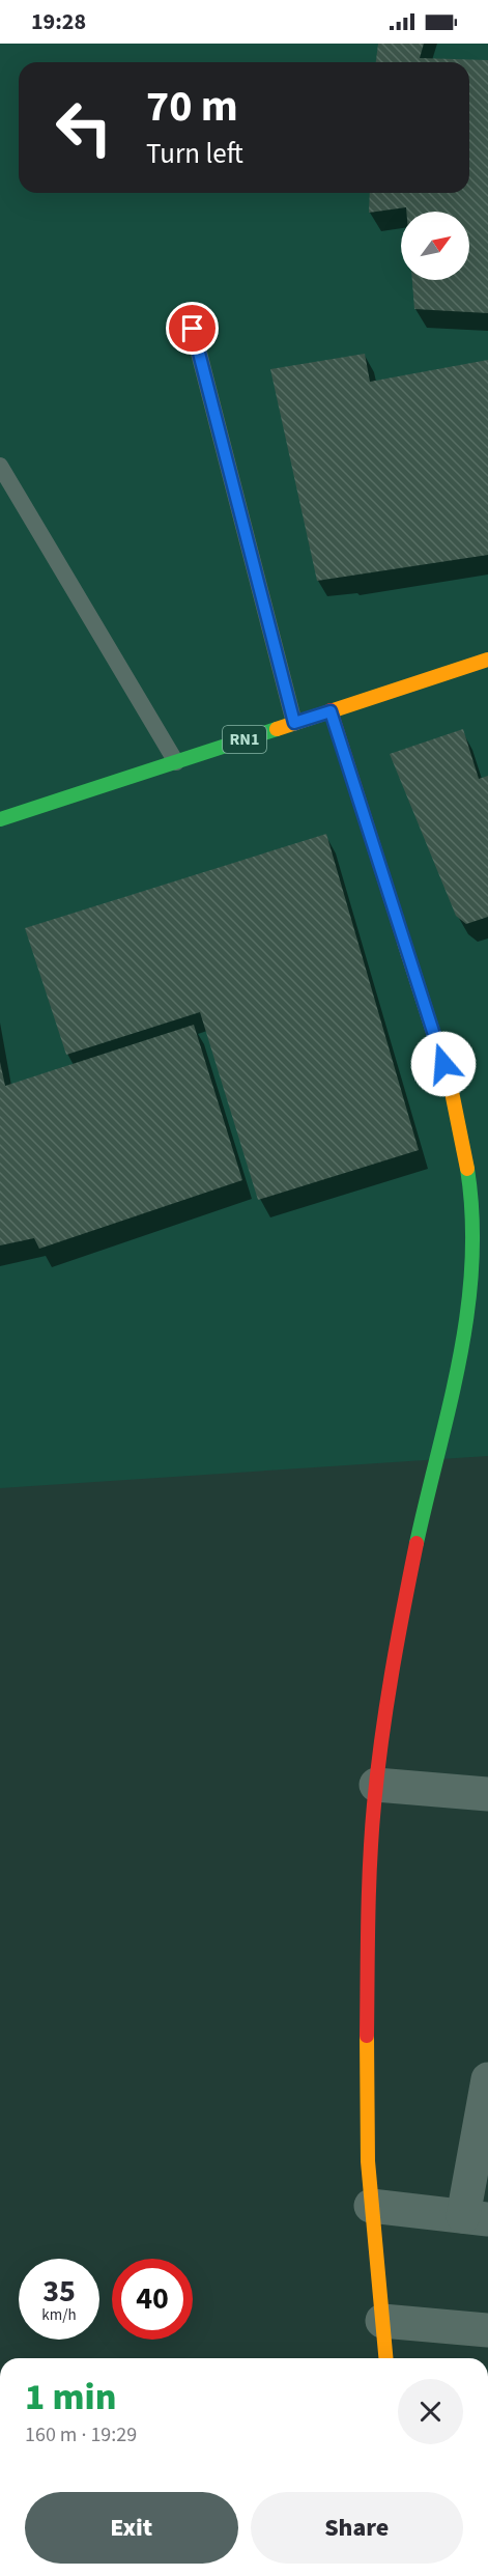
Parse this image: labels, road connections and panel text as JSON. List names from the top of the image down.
{
  "streets": {
    "street": ["RN1"]
  },
  "north": "top right",
  "page": {
    "status": "19:28",
    "turn": ["70 m", "Turn left"],
    "speed": "35 km/h",
    "limit": "40",
    "heading": ["1 min", "160 m · 19:29"],
    "buttons": ["Exit", "Share"]
  }
}
